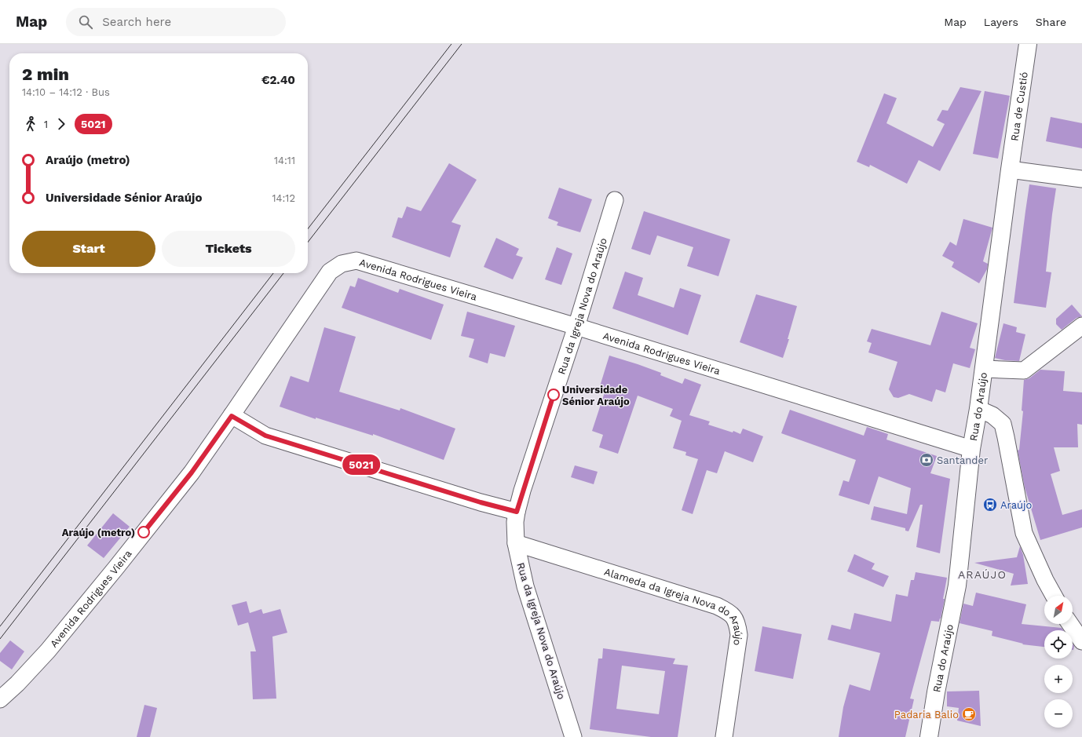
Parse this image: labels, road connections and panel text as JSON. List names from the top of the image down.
{
  "streets": {
    "main road": ["Rua de Custió", "Rua do Araújo"],
    "street": ["Avenida Rodrigues Vieira", "Rua da Igreja Nova do Araújo", "Alameda da Igreja Nova do Araújo"]
  },
  "crossings": [
    ["Rua de Custió", "Rua do Araújo"],
    ["Avenida Rodrigues Vieira", "Rua da Igreja Nova do Araújo"],
    ["Avenida Rodrigues Vieira", "Rua do Araújo"],
    ["Rua da Igreja Nova do Araújo", "Alameda da Igreja Nova do Araújo"]
  ],
  "districts": ["ARAÚJO"],
  "places": {
    "other": ["Universidade Sénior Araújo", "Araújo (metro)"],
    "bank": ["Santander"],
    "bus stop": ["Araújo"],
    "cafe": ["Padaria Balio"]
  },
  "lines": ["bus line 5021"],
  "north": "top right",
  "page": {
    "header": "Map",
    "search": "Search here",
    "nav": ["Map", "Layers", "Share"],
    "on_map": "5021",
    "heading": ["2 min", "14:10 – 14:12 · Bus", "€2.40"],
    "legs": ["1", "5021"],
    "list": [
      {
        "name": "Araújo (metro)",
        "value": "14:11"
      },
      {
        "name": "Universidade Sénior Araújo",
        "value": "14:12"
      }
    ],
    "buttons": ["Start", "Tickets"],
    "map_buttons": ["+", "−"]
  }
}
